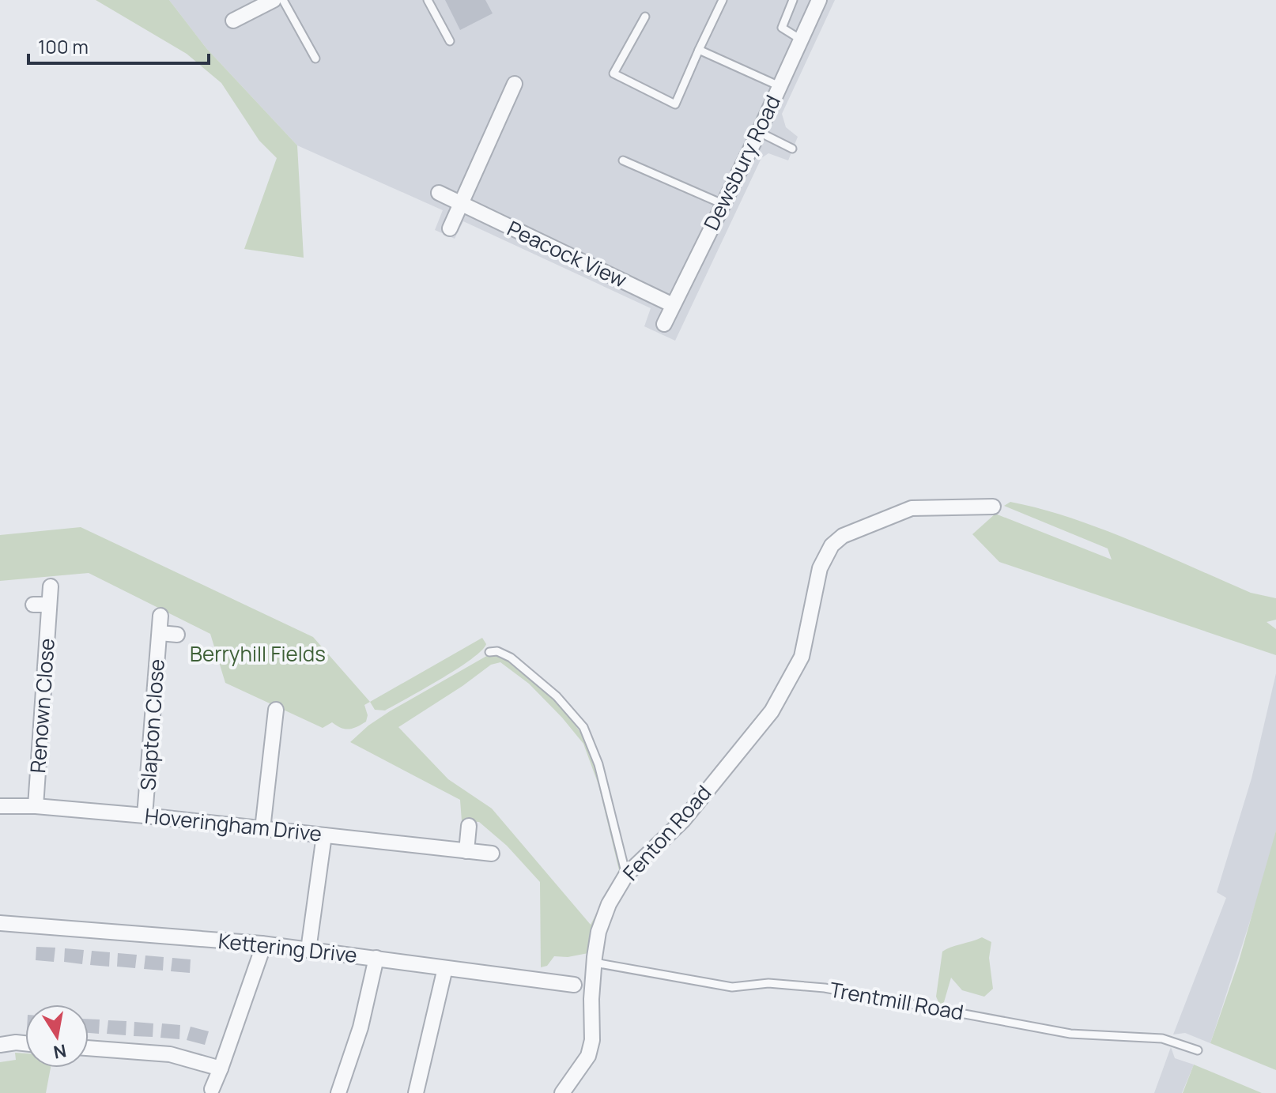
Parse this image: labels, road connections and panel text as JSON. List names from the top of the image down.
{
  "streets": {
    "street": [
      "Dewsbury Road",
      "Peacock View",
      "Renown Close",
      "Slapton Close",
      "Hoveringham Drive",
      "Fenton Road",
      "Kettering Drive"
    ],
    "lane": ["Trentmill Road"]
  },
  "crossings": [
    ["Dewsbury Road", "Peacock View"],
    ["Renown Close", "Hoveringham Drive"],
    ["Slapton Close", "Hoveringham Drive"],
    ["Fenton Road", "Trentmill Road"]
  ],
  "parks": ["Berryhill Fields"],
  "scale_bar": "100 m",
  "north": "bottom"
}
